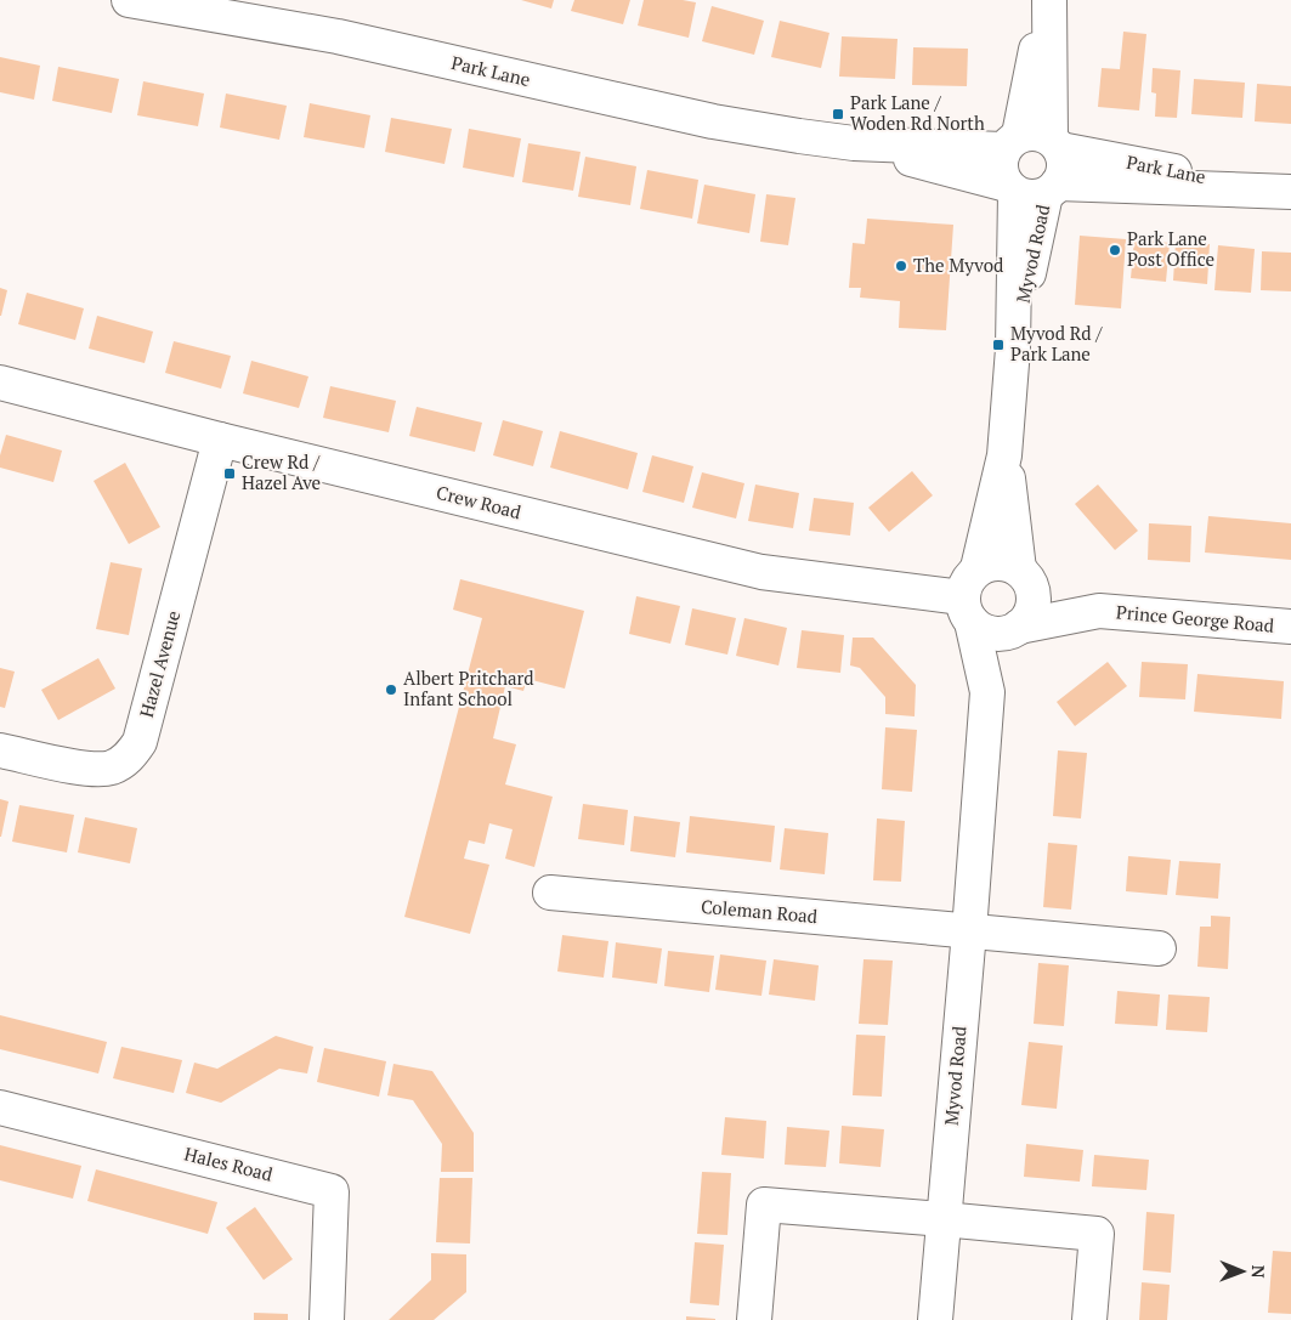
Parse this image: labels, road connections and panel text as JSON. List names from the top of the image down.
{
  "streets": {
    "street": [
      "Park Lane",
      "Myvod Road",
      "Crew Road",
      "Prince George Road",
      "Hazel Avenue",
      "Coleman Road",
      "Hales Road"
    ]
  },
  "crossings": [
    ["Park Lane", "Myvod Road"],
    ["Myvod Road", "Crew Road"],
    ["Myvod Road", "Prince George Road"],
    ["Myvod Road", "Coleman Road"],
    ["Crew Road", "Prince George Road"],
    ["Crew Road", "Hazel Avenue"]
  ],
  "places": {
    "transit": ["Park Lane / Woden Rd North", "Myvod Rd / Park Lane", "Crew Rd / Hazel Ave"],
    "other": ["Park Lane Post Office", "The Myvod", "Albert Pritchard Infant School"]
  },
  "north": "right"
}
